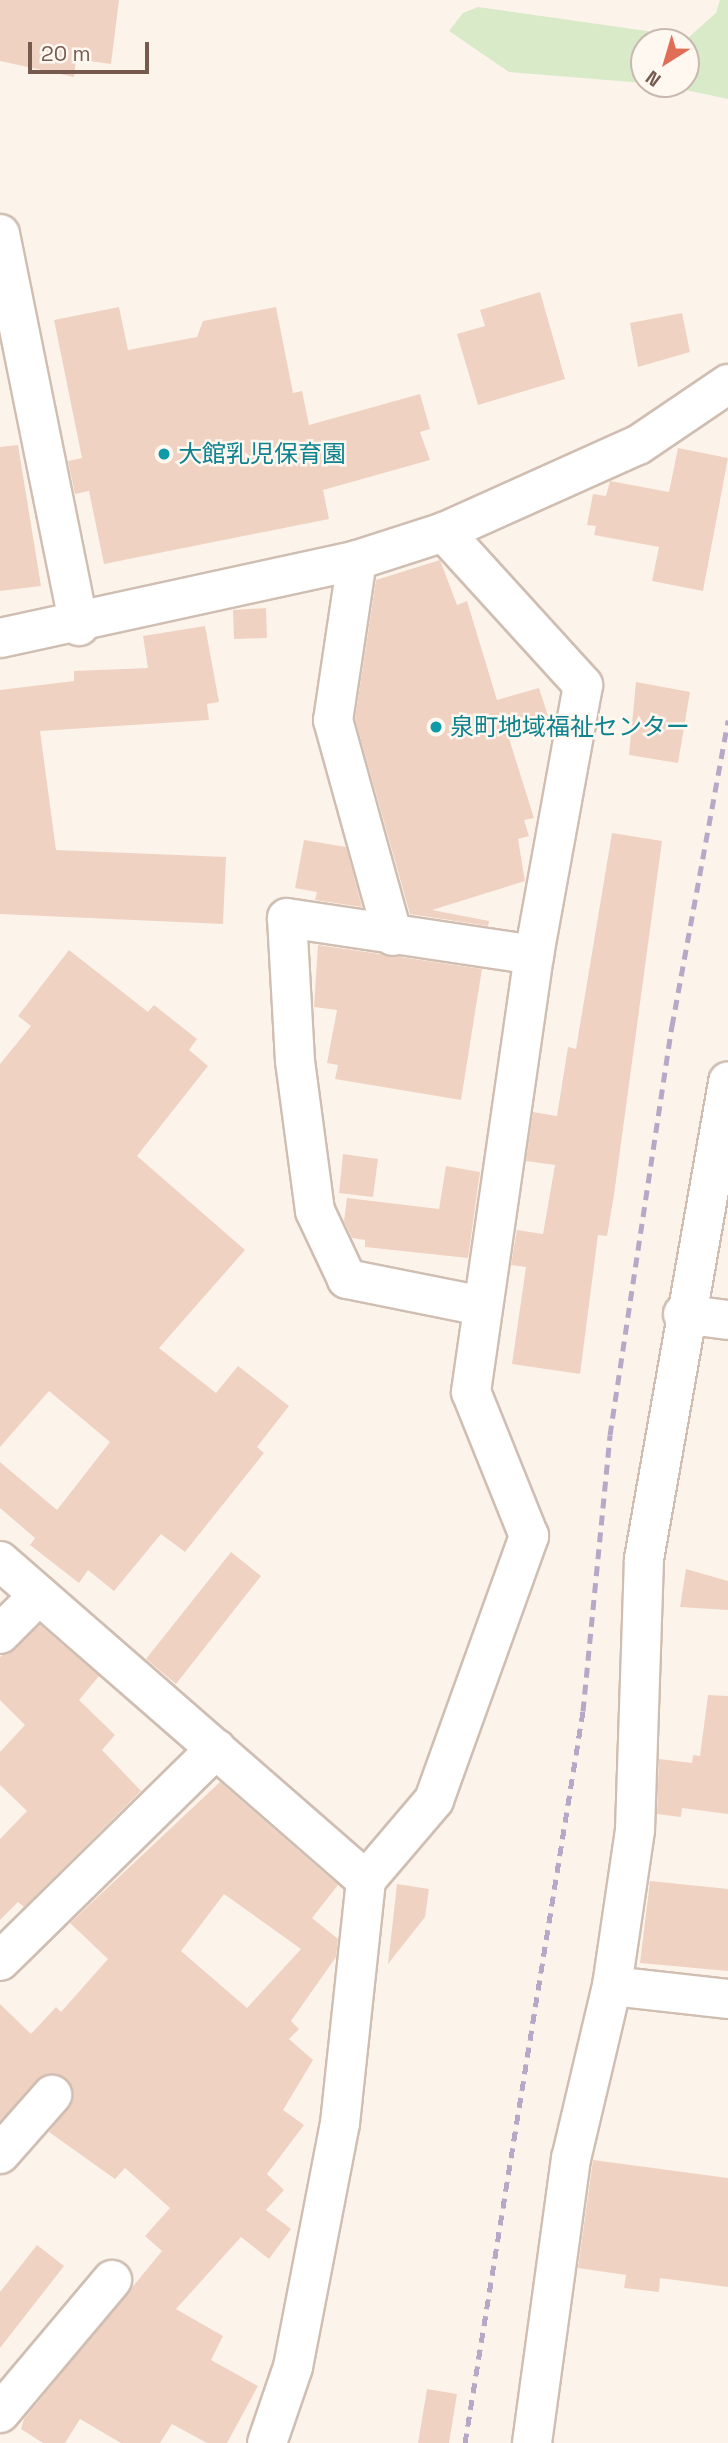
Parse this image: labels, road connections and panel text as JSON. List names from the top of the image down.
{
  "places": ["大館乳児保育園", "泉町地域福祉センター"],
  "scale_bar": "20 m",
  "north": "bottom left"
}
